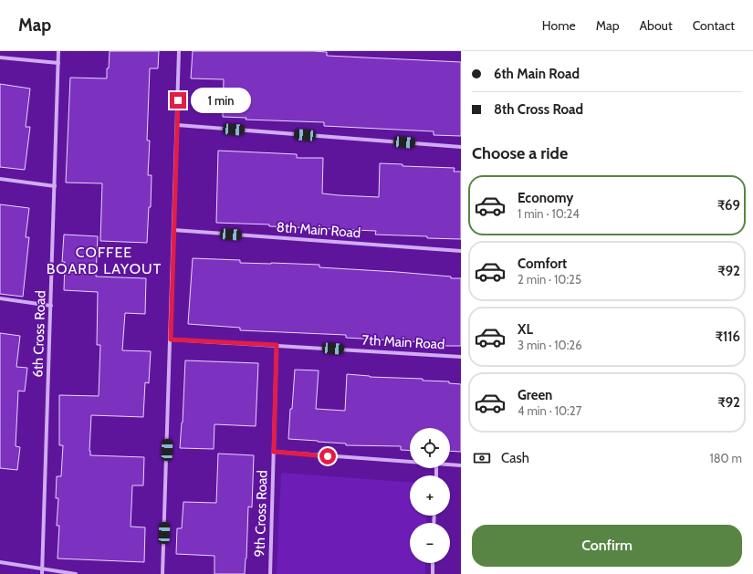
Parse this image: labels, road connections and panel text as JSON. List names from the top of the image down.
{
  "streets": {
    "street": [
      "8th Main Road",
      "6th Cross Road",
      "7th Main Road",
      "9th Cross Road"
    ]
  },
  "crossings": [
    ["7th Main Road", "9th Cross Road"]
  ],
  "districts": ["COFFEE BOARD LAYOUT"],
  "page": {
    "header": "Map",
    "nav": [
      "Home",
      "Map",
      "About",
      "Contact"
    ],
    "banner": ["6th Main Road", "8th Cross Road"],
    "bubble": "1 min",
    "heading": "Choose a ride",
    "list": [
      {
        "name": "Economy",
        "note": "1 min · 10:24",
        "value": "₹69"
      },
      {
        "name": "Comfort",
        "note": "2 min · 10:25",
        "value": "₹92"
      },
      {
        "name": "XL",
        "note": "3 min · 10:26",
        "value": "₹116"
      },
      {
        "name": "Green",
        "note": "4 min · 10:27",
        "value": "₹92"
      }
    ],
    "map_buttons": ["+", "−"],
    "pay": ["Cash", "180 m"],
    "buttons": "Confirm"
  }
}
